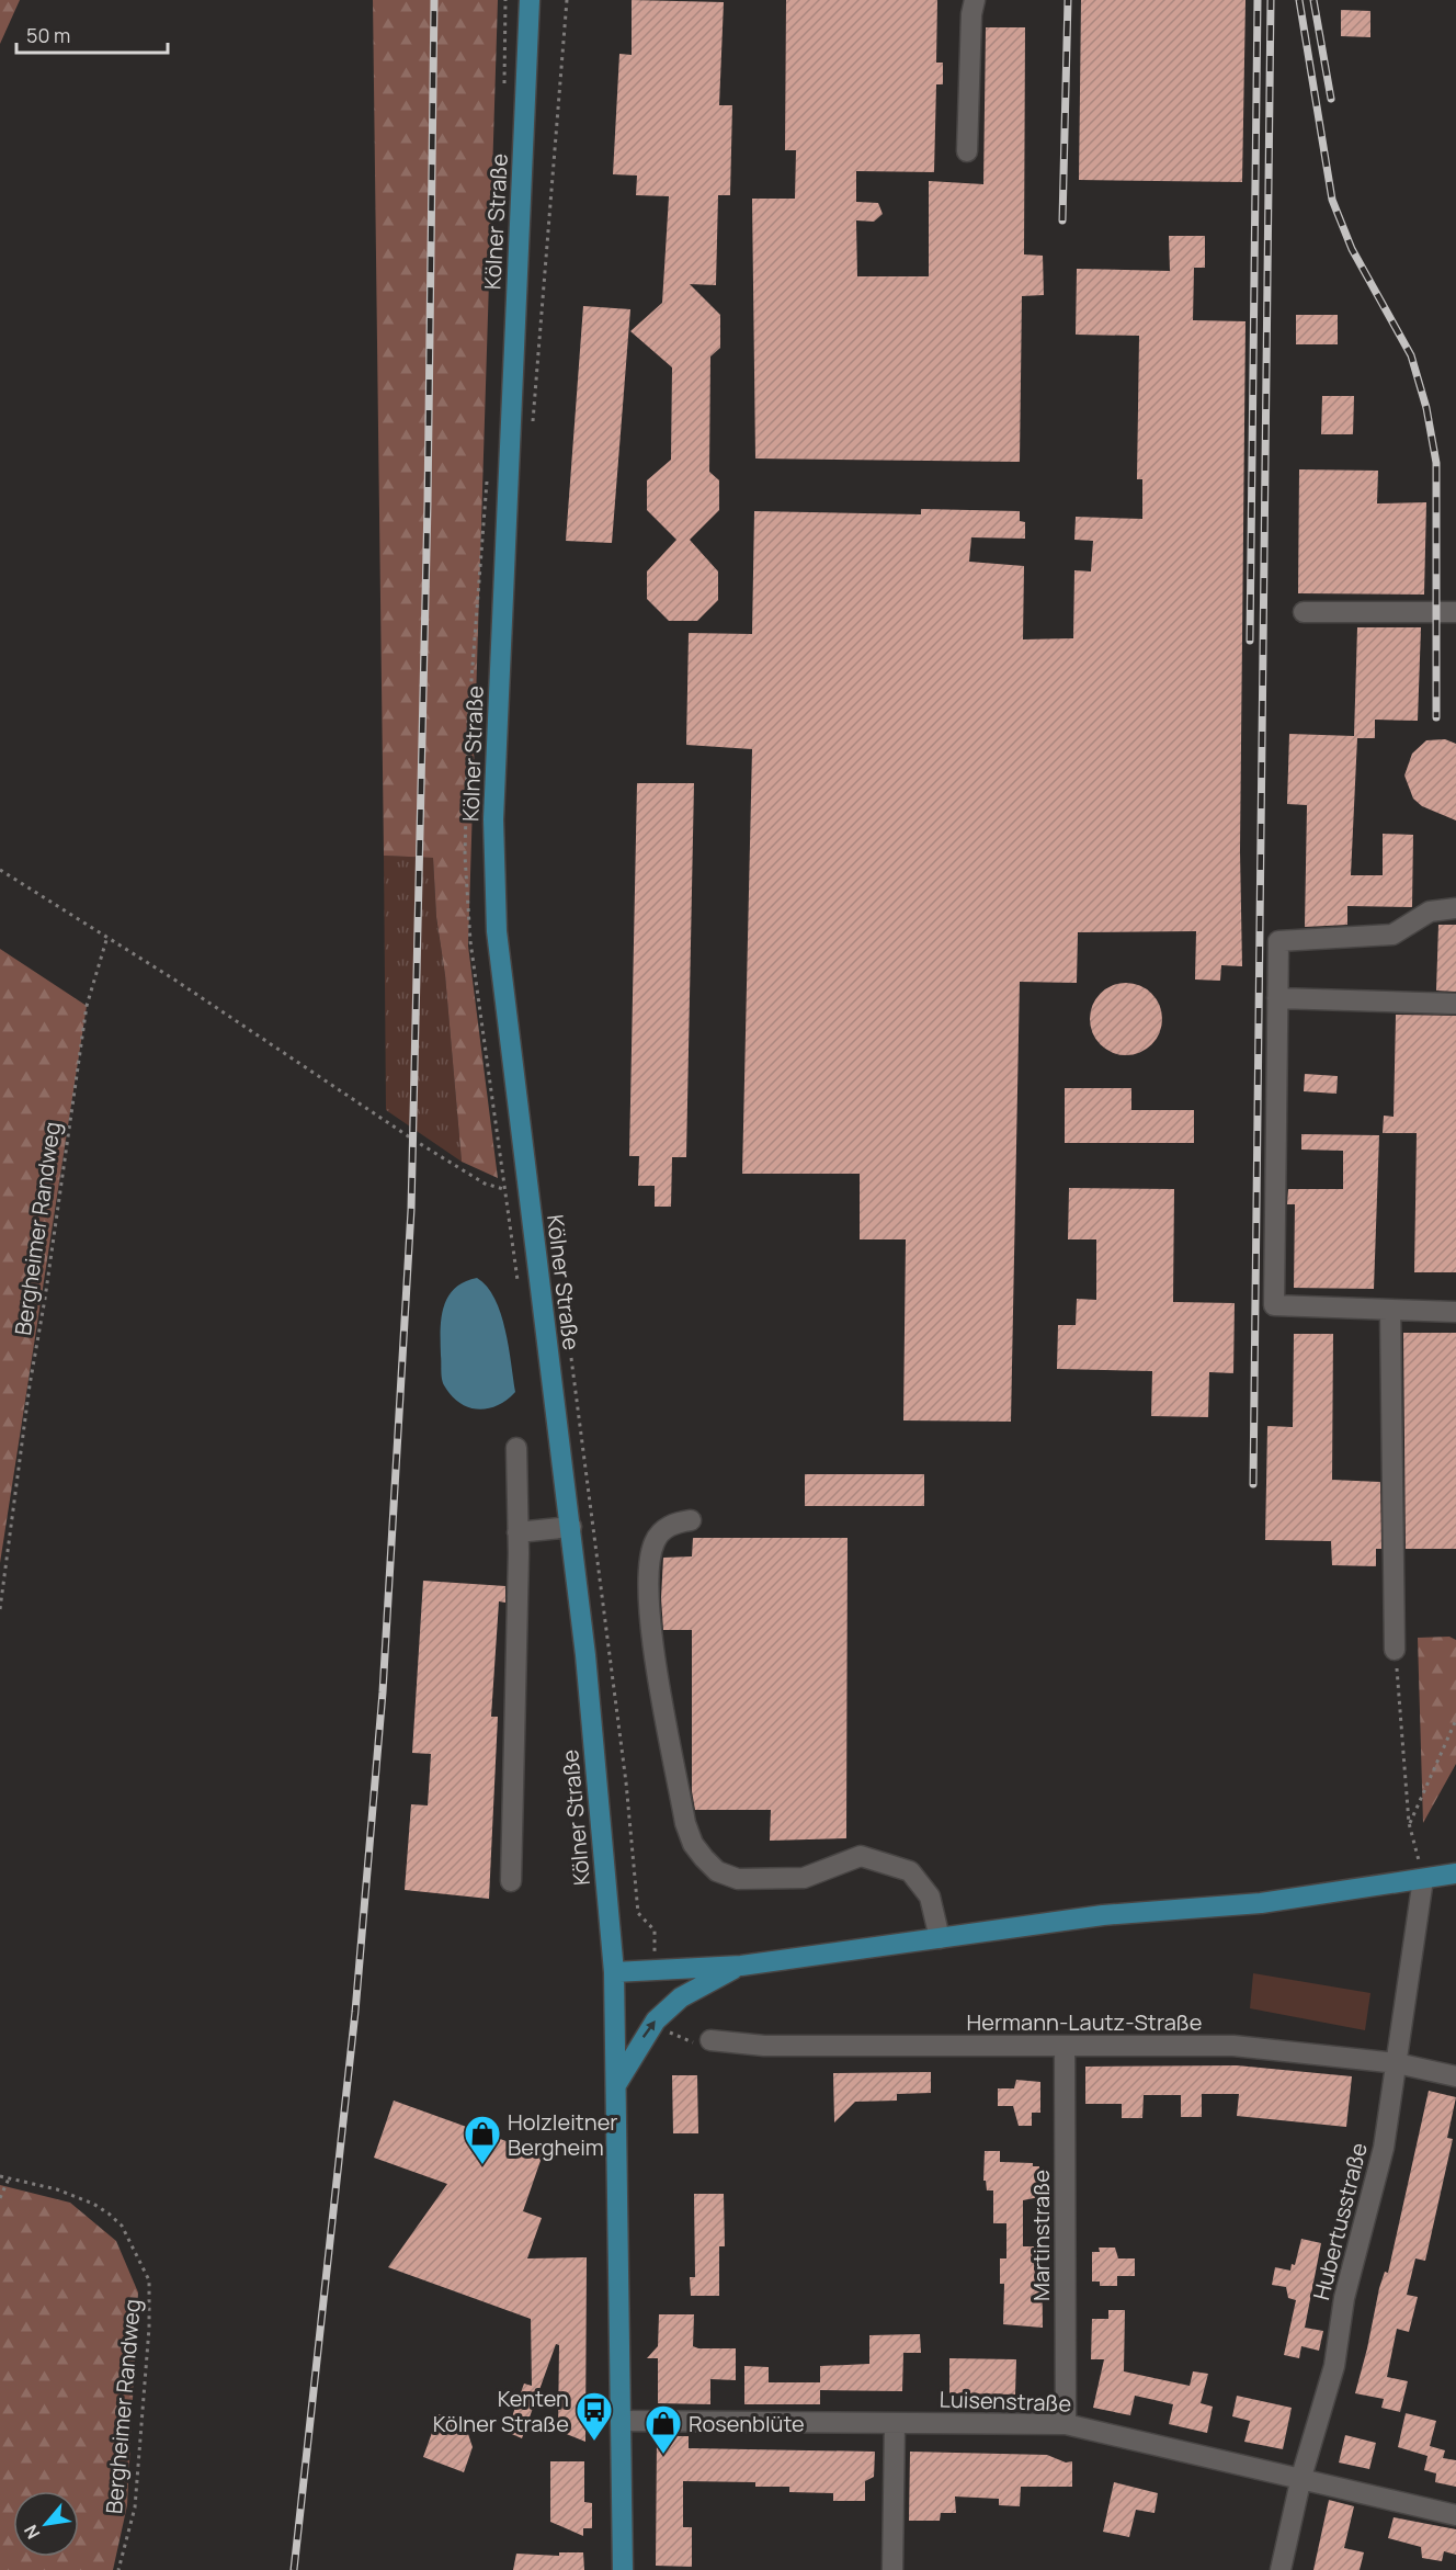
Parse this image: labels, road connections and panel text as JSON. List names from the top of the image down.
{
  "streets": {
    "main road": ["Kölner Straße"],
    "street": [
      "Hermann-Lautz-Straße",
      "Hubertusstraße",
      "Martinstraße",
      "Luisenstraße"
    ],
    "path": ["Bergheimer Randweg"]
  },
  "crossings": [
    ["Kölner Straße", "Luisenstraße"],
    ["Hermann-Lautz-Straße", "Hubertusstraße"],
    ["Hermann-Lautz-Straße", "Martinstraße"],
    ["Hubertusstraße", "Luisenstraße"],
    ["Martinstraße", "Luisenstraße"]
  ],
  "places": {
    "shop": ["Holzleitner Bergheim", "Rosenblüte"],
    "bus stop": ["Kenten Kölner Straße"]
  },
  "scale_bar": "50 m",
  "north": "bottom left"
}
